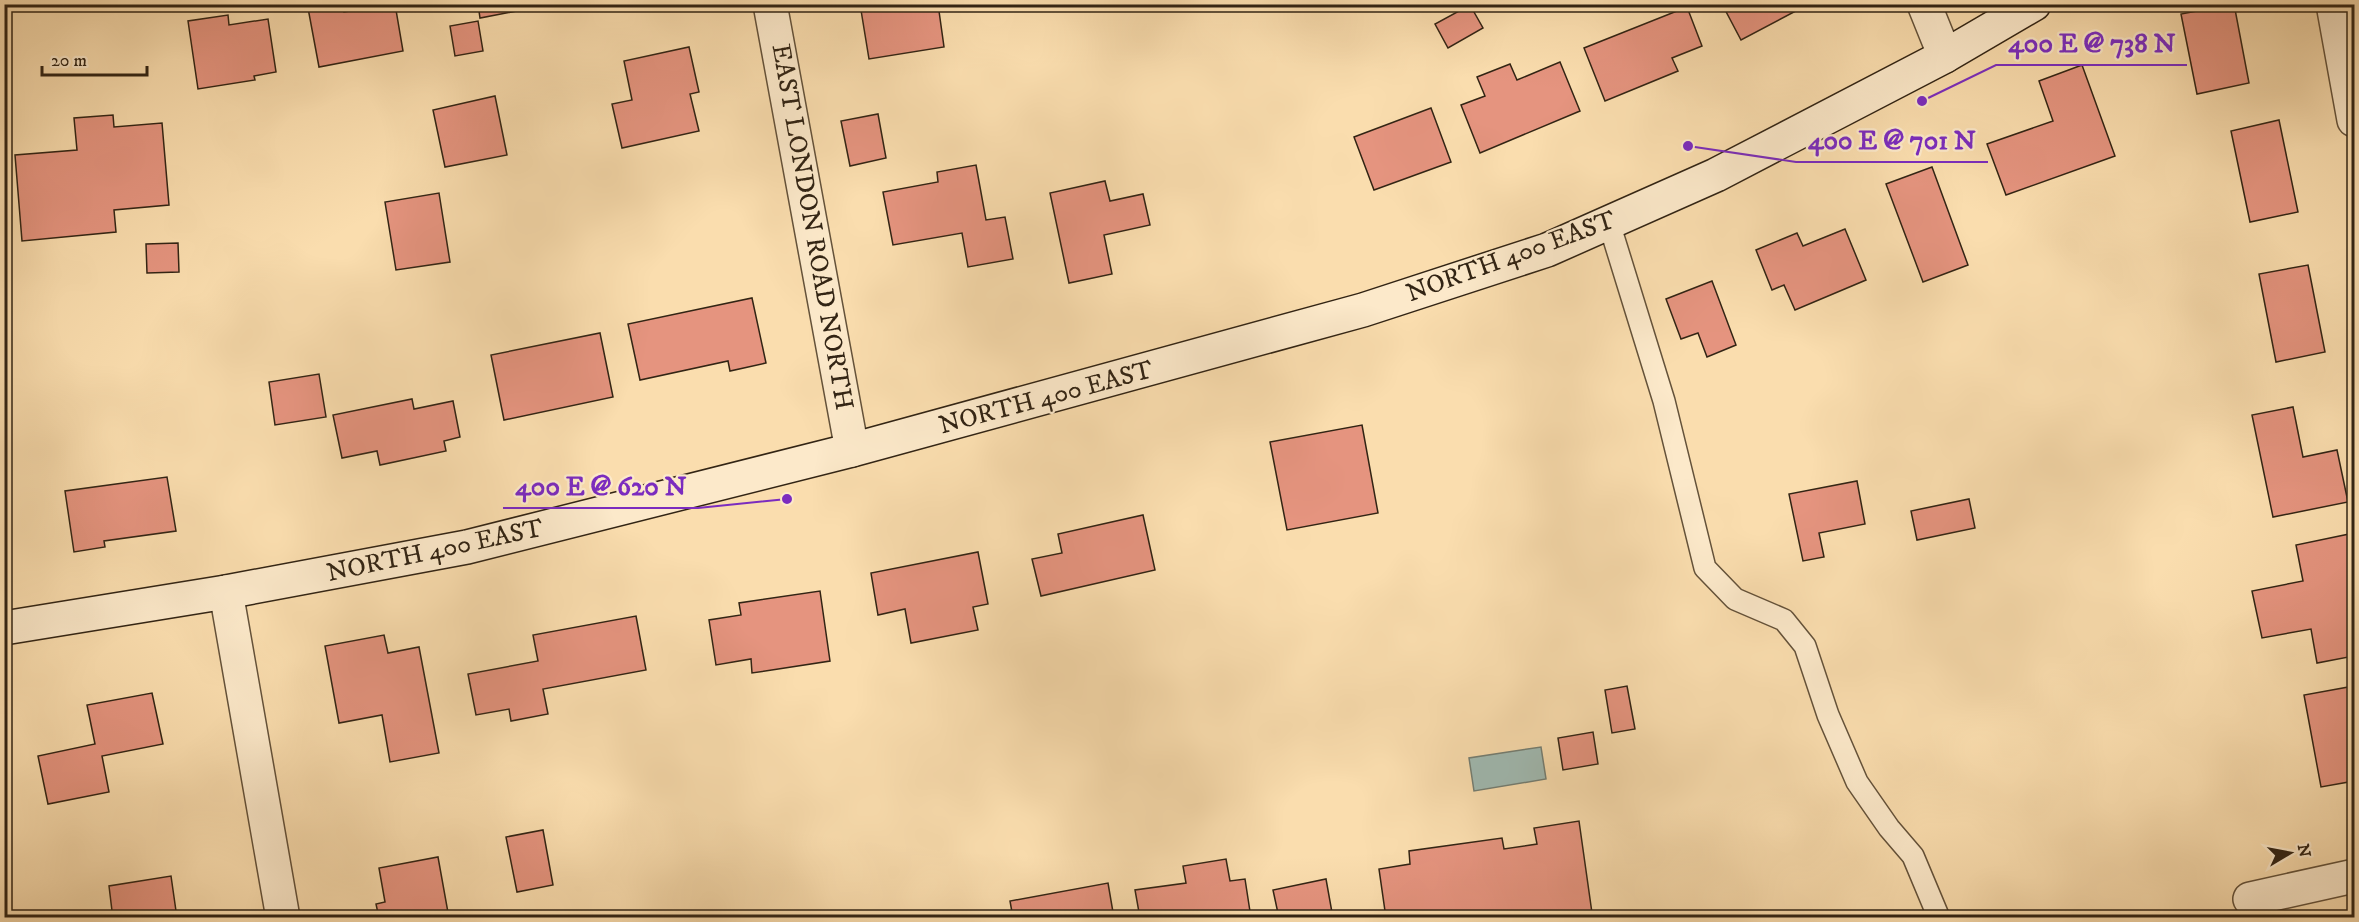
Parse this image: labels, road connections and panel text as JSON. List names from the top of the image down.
{
  "streets": {
    "street": ["EAST LONDON ROAD NORTH", "NORTH 400 EAST"]
  },
  "crossings": [
    ["EAST LONDON ROAD NORTH", "NORTH 400 EAST"]
  ],
  "places": ["400 E @ 738 N", "400 E @ 701 N", "400 E @ 620 N"],
  "scale_bar": "20 m",
  "north": "right"
}
